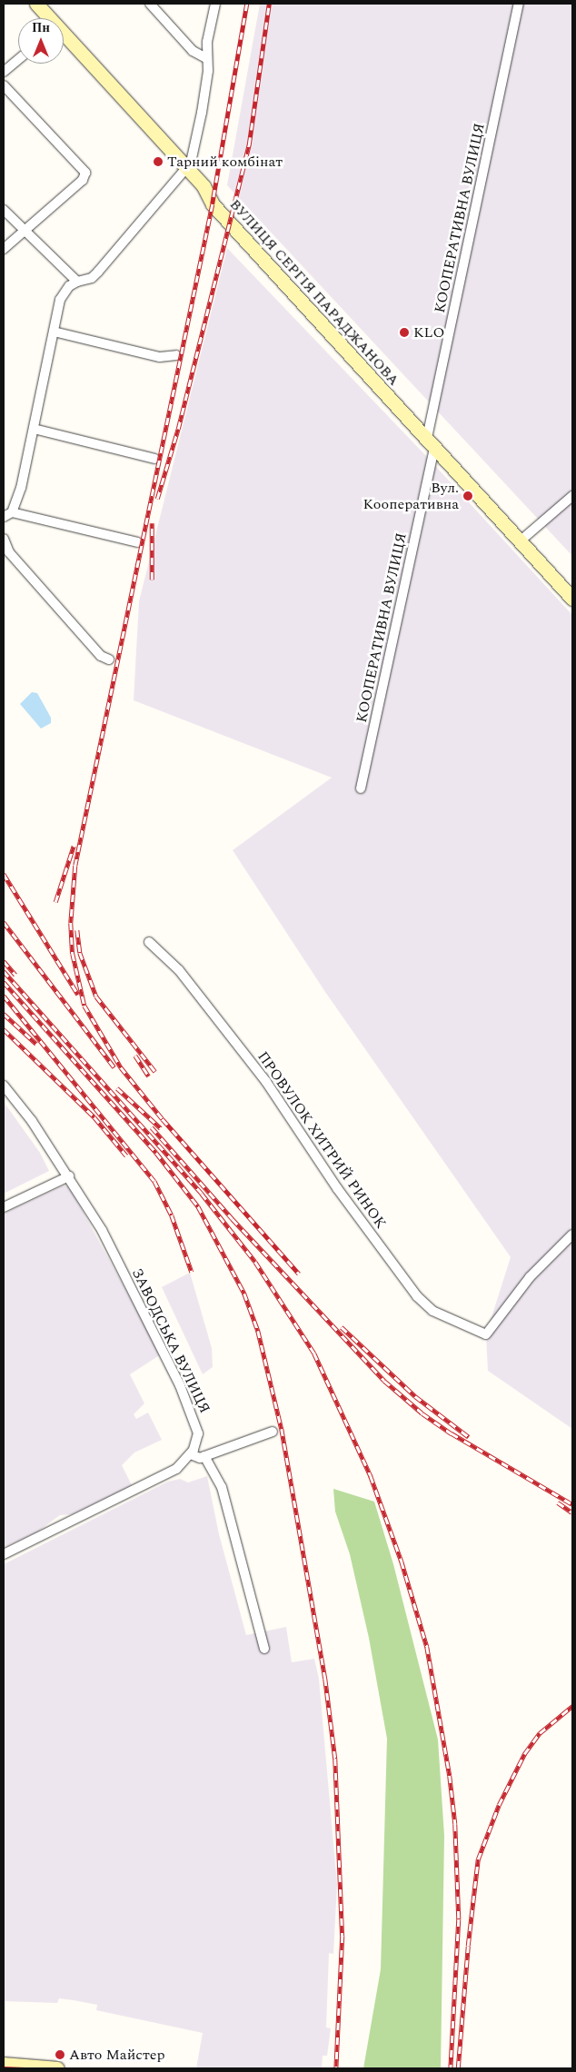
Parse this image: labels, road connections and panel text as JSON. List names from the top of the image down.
{
  "streets": {
    "main road": ["ВУЛИЦЯ СЕРГІЯ ПАРАДЖАНОВА"],
    "street": ["КООПЕРАТИВНА ВУЛИЦЯ", "ПРОВУЛОК ХИТРИЙ РИНОК", "ЗАВОДСЬКА ВУЛИЦЯ"]
  },
  "crossings": [
    ["КООПЕРАТИВНА ВУЛИЦЯ", "ВУЛИЦЯ СЕРГІЯ ПАРАДЖАНОВА"]
  ],
  "places": [
    "Тарний комбінат",
    "KLO",
    "Вул. Кооперативна",
    "Авто Майстер"
  ],
  "north": "top"
}
